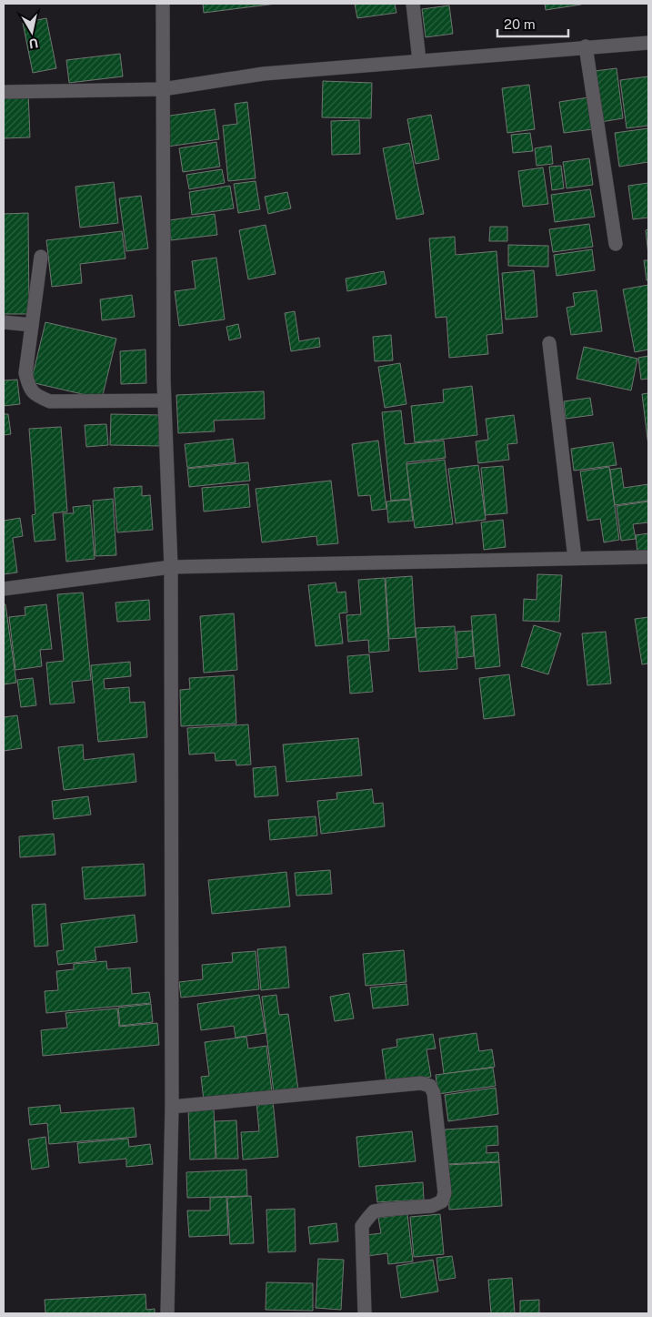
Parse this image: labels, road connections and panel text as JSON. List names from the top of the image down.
{
  "scale_bar": "20 m",
  "north": "bottom"
}
